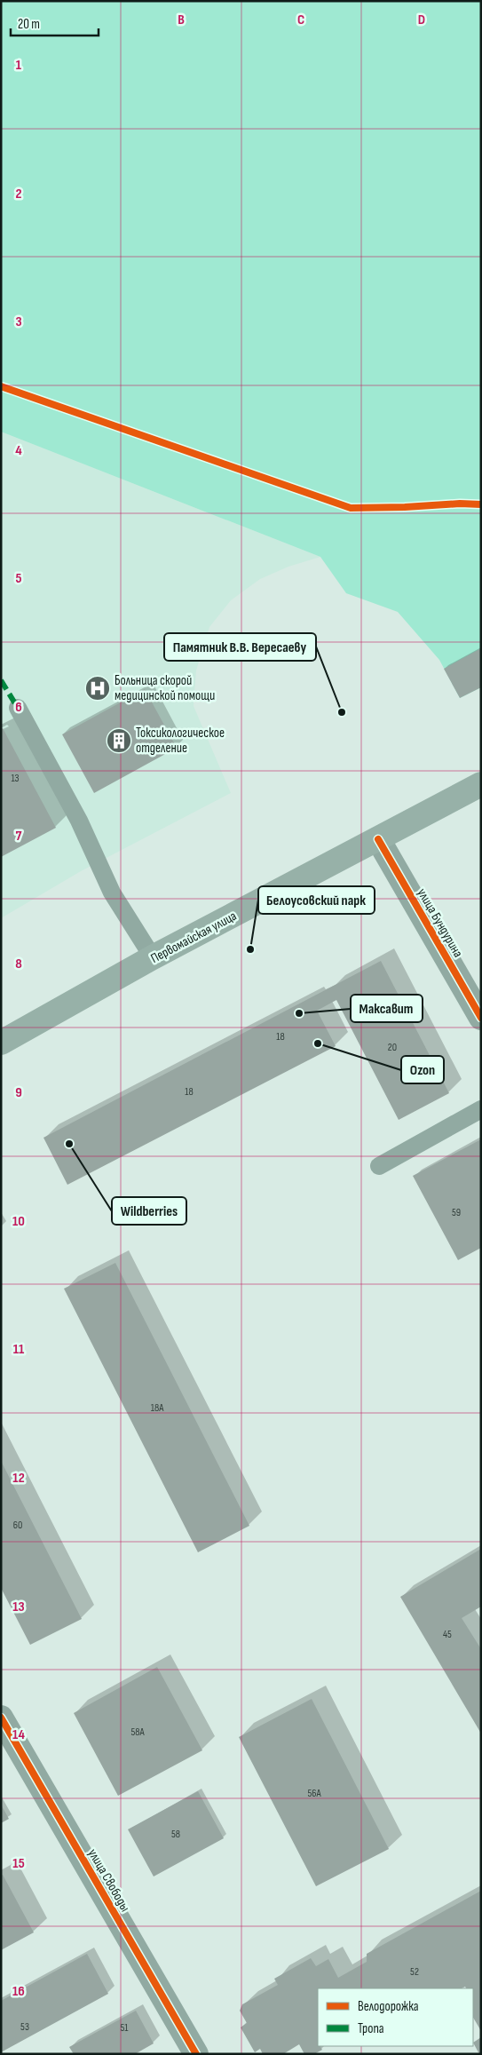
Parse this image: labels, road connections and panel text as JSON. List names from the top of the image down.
{
  "streets": {
    "main road": ["Первомайская улица"],
    "street": ["улица Бундурина", "улица Свободы"]
  },
  "crossings": [
    ["улица Бундурина", "Первомайская улица"]
  ],
  "places": {
    "hospital": ["Больница скорой медицинской помощи"],
    "other": [
      "Памятник В.В. Вересаеву",
      "Белоусовский парк",
      "Максавит",
      "Ozon",
      "Wildberries"
    ],
    "building": ["Токсикологическое отделение"]
  },
  "house_numbers": [
    "13",
    "18",
    "20",
    "18",
    "59",
    "18А",
    "60",
    "45",
    "58А",
    "56А",
    "58",
    "52",
    "53",
    "51"
  ],
  "legend": ["Велодорожка", "Тропа"],
  "scale_bar": "20 m",
  "grid": {
    "columns": ["B", "C", "D"],
    "rows": [
      "1",
      "2",
      "3",
      "4",
      "5",
      "6",
      "7",
      "8",
      "9",
      "10",
      "11",
      "12",
      "13",
      "14",
      "15",
      "16"
    ]
  }
}
